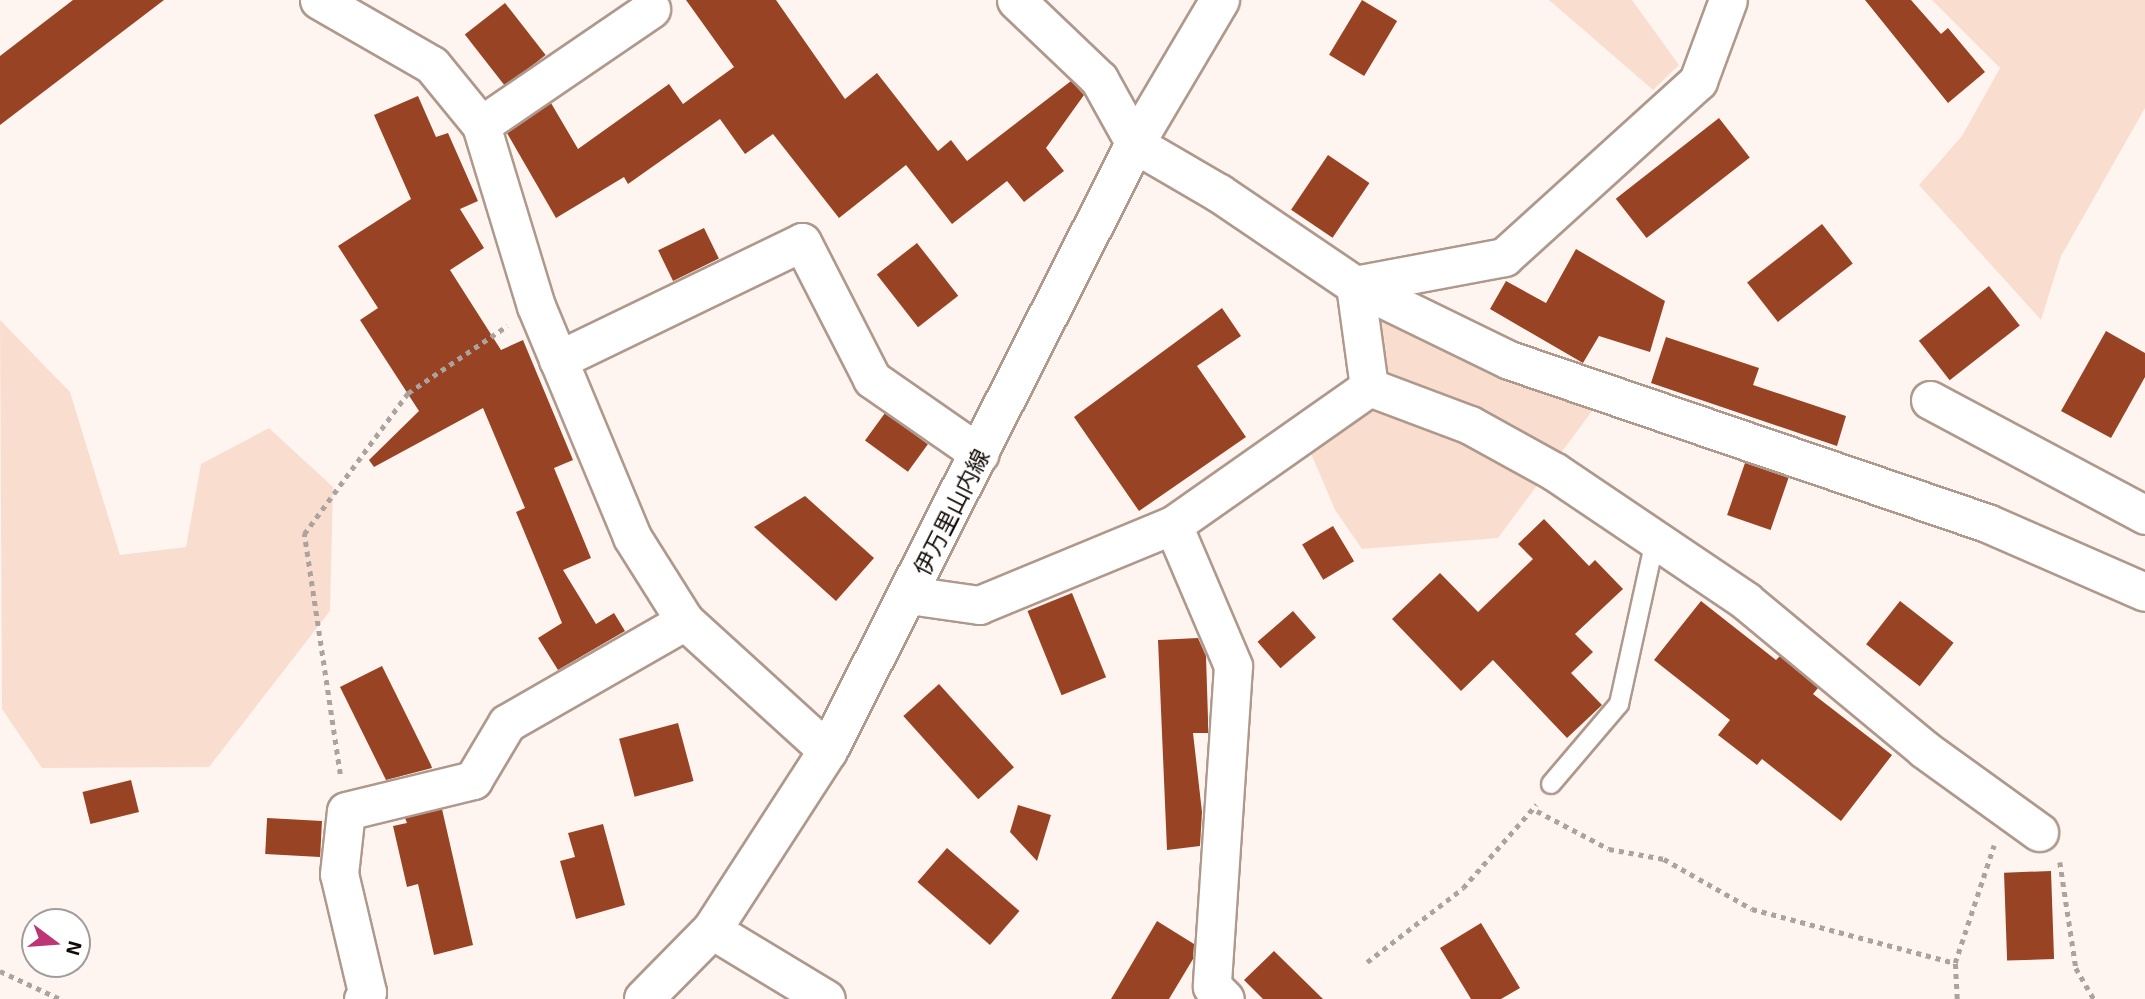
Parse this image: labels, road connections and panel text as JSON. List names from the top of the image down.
{
  "streets": {
    "main road": ["伊万里山内線"]
  },
  "north": "right"
}
